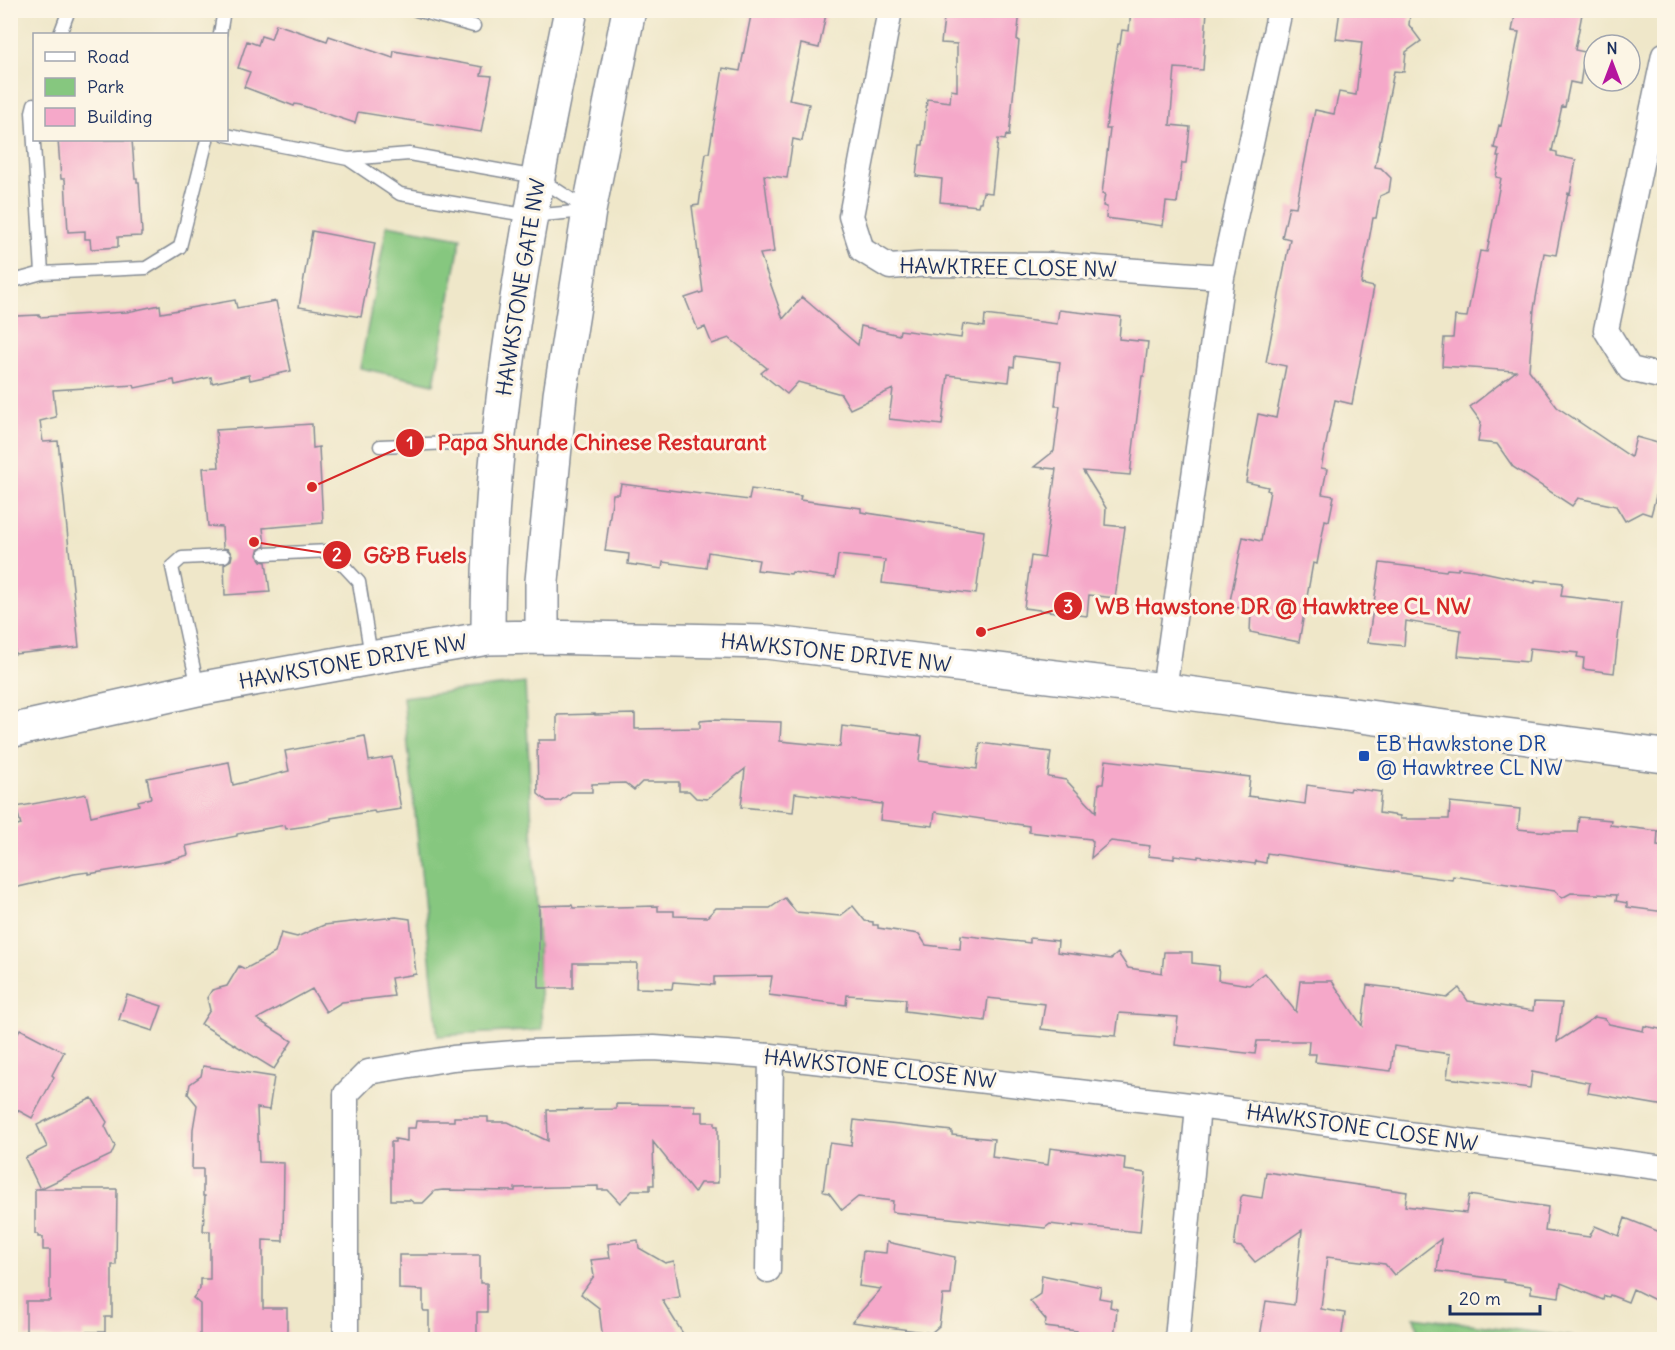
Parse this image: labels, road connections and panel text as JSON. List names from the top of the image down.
{
  "streets": {
    "street": [
      "HAWKTREE CLOSE NW",
      "HAWKSTONE GATE NW",
      "HAWKSTONE DRIVE NW",
      "HAWKSTONE CLOSE NW"
    ]
  },
  "crossings": [
    ["HAWKSTONE GATE NW", "HAWKSTONE DRIVE NW"]
  ],
  "places": {
    "other": ["Papa Shunde Chinese Restaurant", "G&B Fuels", "WB Hawstone DR @ Hawktree CL NW"],
    "transit": ["EB Hawkstone DR @ Hawktree CL NW"]
  },
  "legend": ["Road", "Park", "Building"],
  "scale_bar": "20 m",
  "north": "top"
}
